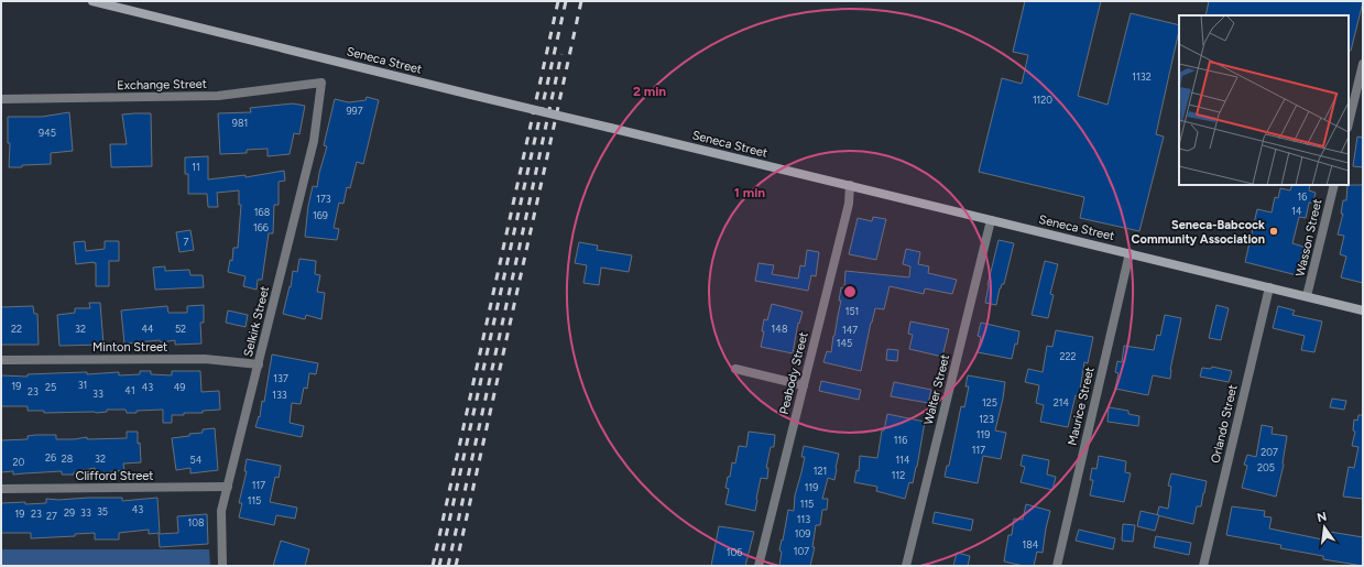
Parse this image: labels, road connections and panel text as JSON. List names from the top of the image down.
{
  "streets": {
    "main road": ["Seneca Street"],
    "street": [
      "Exchange Street",
      "Wasson Street",
      "Selkirk Street",
      "Minton Street",
      "Peabody Street",
      "Walter Street",
      "Maurice Street",
      "Orlando Street",
      "Clifford Street"
    ]
  },
  "crossings": [
    ["Seneca Street", "Wasson Street"],
    ["Seneca Street", "Peabody Street"],
    ["Seneca Street", "Walter Street"],
    ["Seneca Street", "Maurice Street"],
    ["Seneca Street", "Orlando Street"],
    ["Exchange Street", "Selkirk Street"],
    ["Selkirk Street", "Minton Street"],
    ["Selkirk Street", "Clifford Street"]
  ],
  "places": ["Seneca-Babcock Community Association"],
  "house_numbers": [
    "1132",
    "1120",
    "997",
    "981",
    "945",
    "11",
    "16",
    "173",
    "14",
    "168",
    "169",
    "166",
    "7",
    "151",
    "22",
    "32",
    "44",
    "52",
    "148",
    "147",
    "145",
    "222",
    "137",
    "31",
    "19",
    "25",
    "43",
    "49",
    "41",
    "23",
    "33",
    "133",
    "125",
    "214",
    "123",
    "119",
    "116",
    "117",
    "207",
    "26",
    "28",
    "32",
    "54",
    "114",
    "20",
    "205",
    "121",
    "112",
    "117",
    "119",
    "115",
    "115",
    "43",
    "35",
    "29",
    "33",
    "19",
    "23",
    "27",
    "113",
    "108",
    "109",
    "184",
    "107",
    "106"
  ],
  "north": "top",
  "rings": ["2 min", "1 min"]
}
